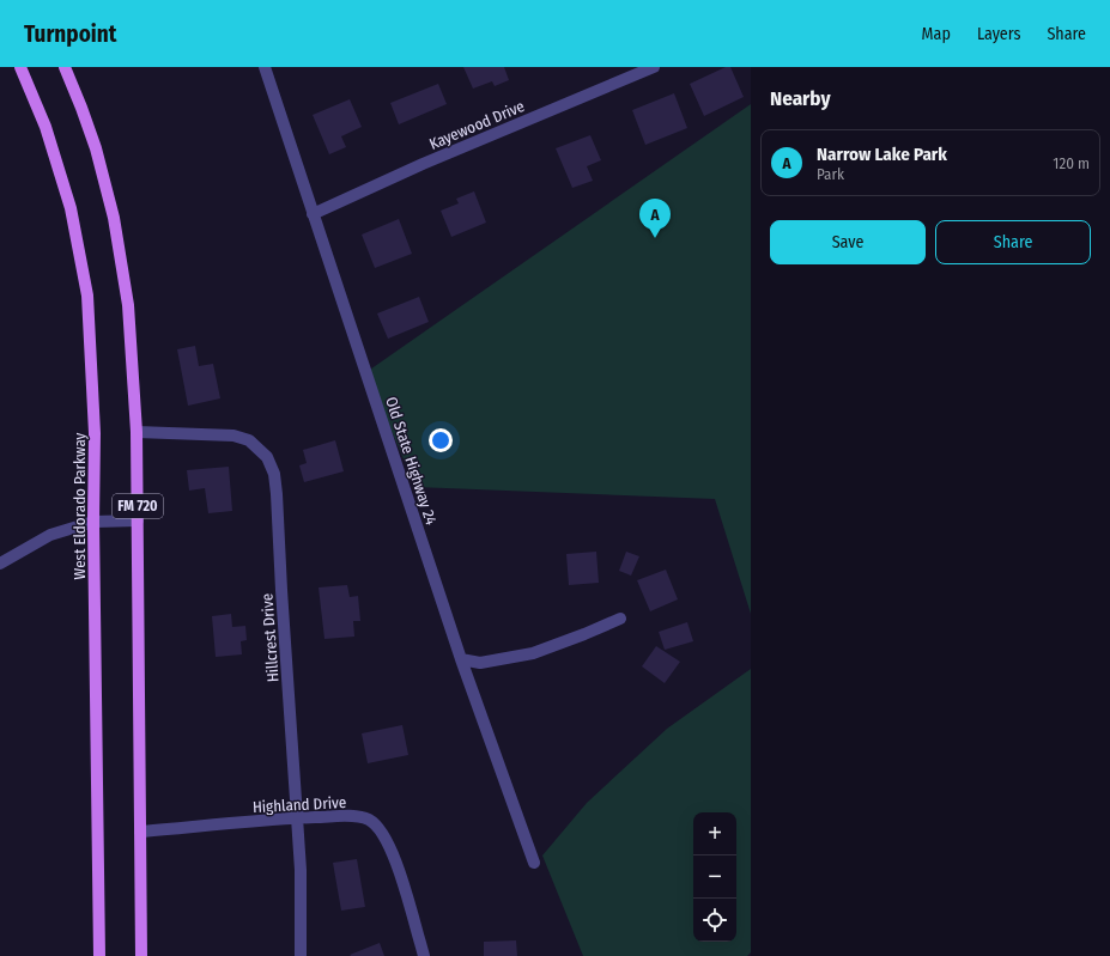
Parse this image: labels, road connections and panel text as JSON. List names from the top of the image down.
{
  "streets": {
    "main road": ["West Eldorado Parkway", "FM 720"],
    "street": [
      "Kayewood Drive",
      "Old State Highway 24",
      "Hillcrest Drive",
      "Highland Drive"
    ]
  },
  "crossings": [
    ["Kayewood Drive", "Old State Highway 24"],
    ["FM 720", "Hillcrest Drive"],
    ["FM 720", "Highland Drive"],
    ["Hillcrest Drive", "Highland Drive"]
  ],
  "page": {
    "header": "Turnpoint",
    "nav": ["Map", "Layers", "Share"],
    "heading": "Nearby",
    "list": [
      {
        "mark": "A",
        "name": "Narrow Lake Park",
        "note": "Park",
        "value": "120 m"
      }
    ],
    "pins": "A",
    "buttons": ["Save", "Share"],
    "map_buttons": ["+", "−"]
  }
}
